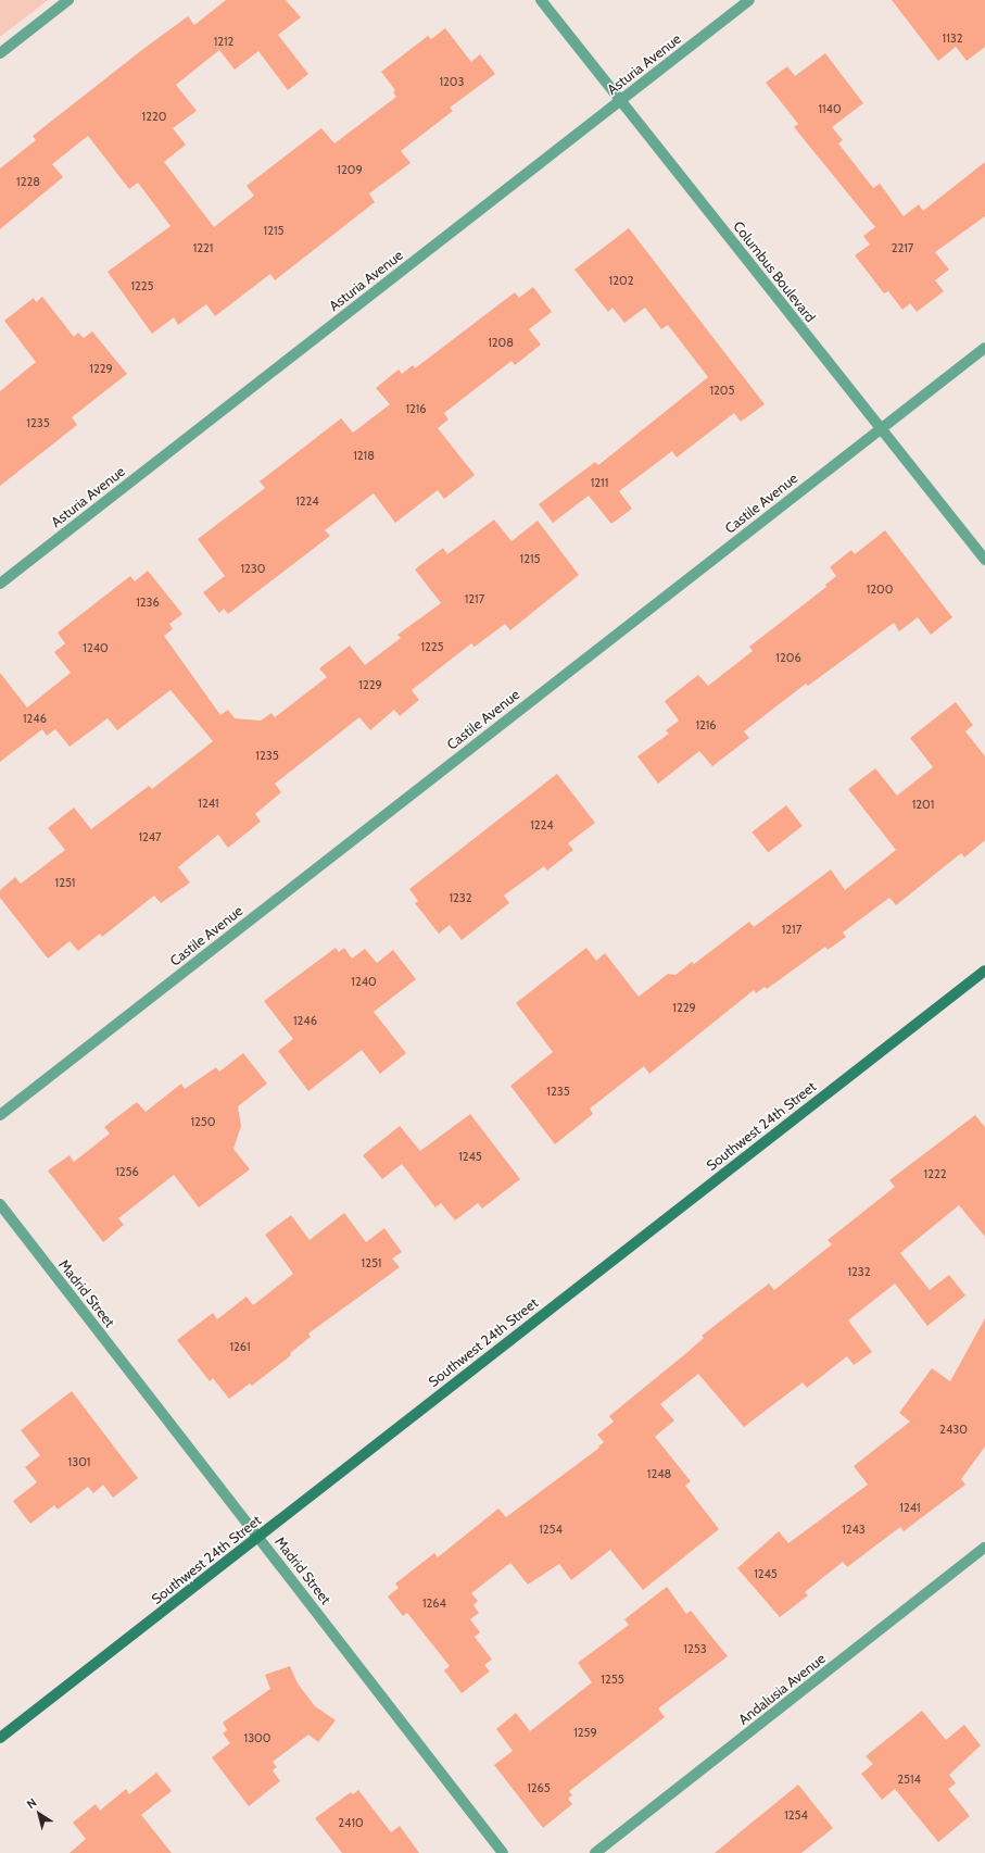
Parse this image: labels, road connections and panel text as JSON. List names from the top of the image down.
{
  "streets": {
    "street": [
      "Asturia Avenue",
      "Columbus Boulevard",
      "Castile Avenue",
      "Southwest 24th Street",
      "Madrid Street",
      "Andalusia Avenue"
    ]
  },
  "crossings": [
    ["Asturia Avenue", "Columbus Boulevard"],
    ["Columbus Boulevard", "Castile Avenue"],
    ["Southwest 24th Street", "Madrid Street"]
  ],
  "house_numbers": [
    "1132",
    "1212",
    "1203",
    "1140",
    "1220",
    "1209",
    "1228",
    "1215",
    "1221",
    "2217",
    "1202",
    "1225",
    "1208",
    "1229",
    "1205",
    "1216",
    "1235",
    "1218",
    "1211",
    "1224",
    "1215",
    "1230",
    "1200",
    "1217",
    "1236",
    "1225",
    "1240",
    "1206",
    "1229",
    "1246",
    "1216",
    "1235",
    "1241",
    "1201",
    "1224",
    "1247",
    "1251",
    "1232",
    "1217",
    "1240",
    "1229",
    "1246",
    "1235",
    "1250",
    "1245",
    "1256",
    "1222",
    "1251",
    "1232",
    "1261",
    "2430",
    "1301",
    "1248",
    "1241",
    "1254",
    "1243",
    "1245",
    "1264",
    "1253",
    "1255",
    "1259",
    "1300",
    "2514",
    "1265",
    "1254",
    "2410"
  ],
  "north": "top left"
}
